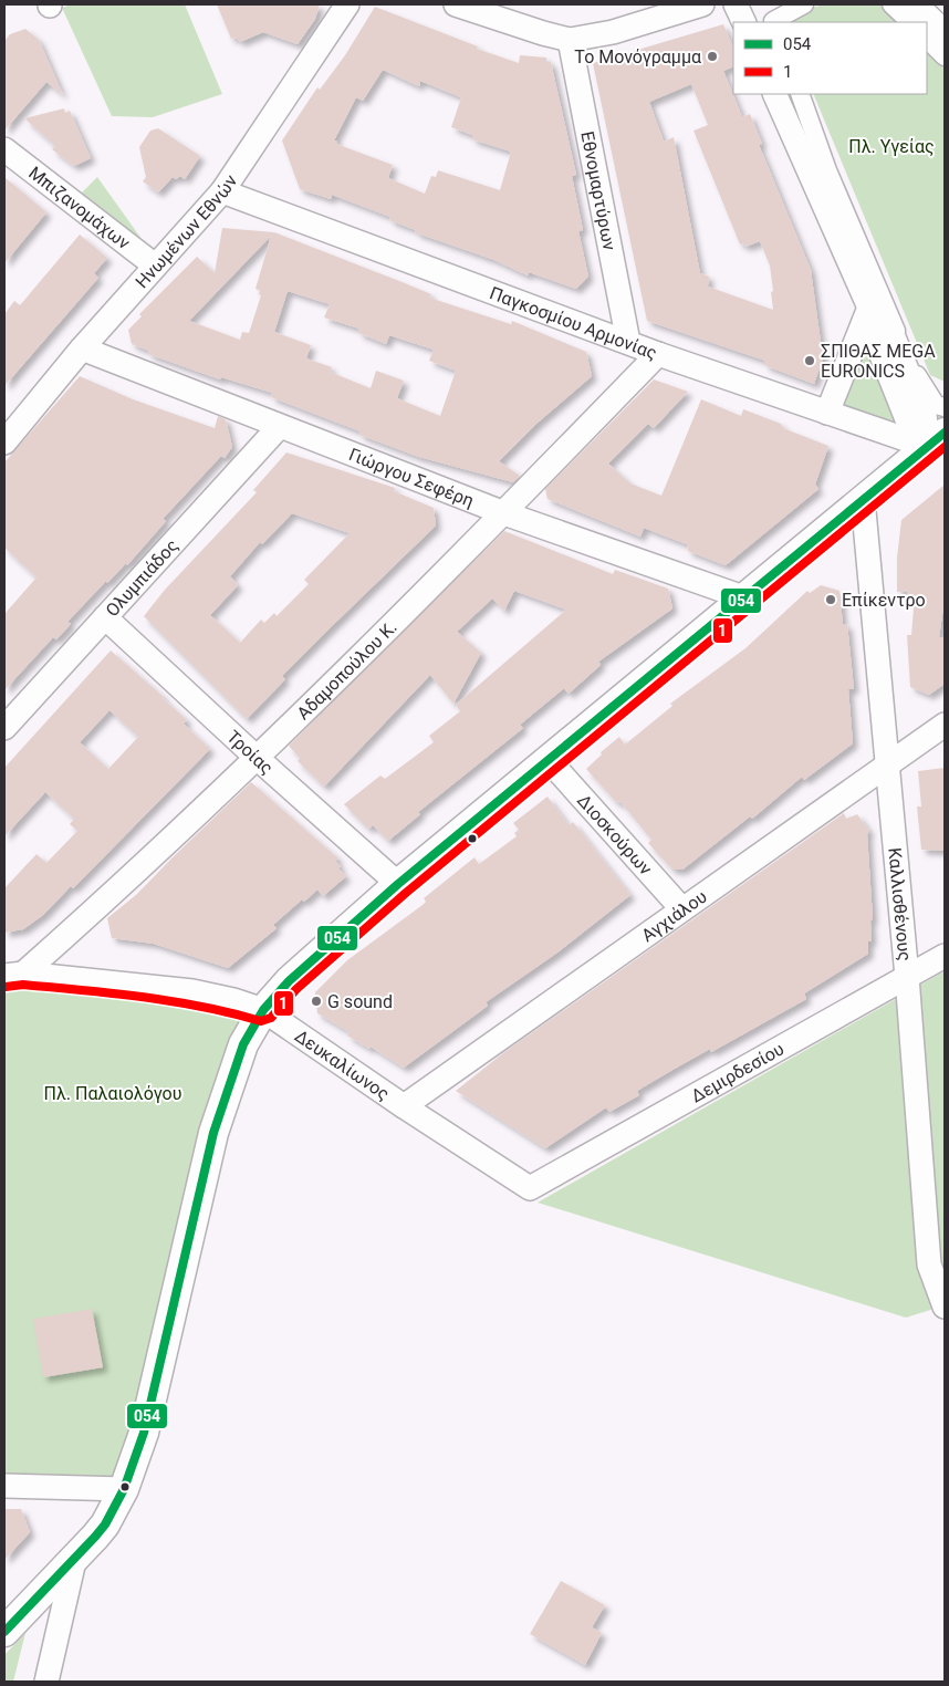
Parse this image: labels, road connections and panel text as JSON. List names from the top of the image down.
{
  "streets": {
    "street": [
      "Εθνομαρτύρων",
      "Μπιζανομάχων",
      "Ηνωμένων Εθνών",
      "Παγκοσμίου Αρμονίας",
      "Γιώργου Σεφέρη",
      "Ολυμπιάδος",
      "Αδαμοπούλου Κ.",
      "Τροίας",
      "Διοσκούρων",
      "Καλλισθένους",
      "Αγχιάλου",
      "Δευκαλίωνος",
      "Δεμιρδεσίου"
    ]
  },
  "crossings": [
    ["Εθνομαρτύρων", "Παγκοσμίου Αρμονίας"],
    ["Μπιζανομάχων", "Ηνωμένων Εθνών"],
    ["Ηνωμένων Εθνών", "Παγκοσμίου Αρμονίας"],
    ["Ηνωμένων Εθνών", "Γιώργου Σεφέρη"],
    ["Παγκοσμίου Αρμονίας", "Αδαμοπούλου Κ."],
    ["Γιώργου Σεφέρη", "Ολυμπιάδος"],
    ["Γιώργου Σεφέρη", "Αδαμοπούλου Κ."],
    ["Ολυμπιάδος", "Τροίας"],
    ["Αδαμοπούλου Κ.", "Τροίας"],
    ["Αδαμοπούλου Κ.", "Δευκαλίωνος"],
    ["Διοσκούρων", "Αγχιάλου"],
    ["Καλλισθένους", "Αγχιάλου"],
    ["Καλλισθένους", "Δεμιρδεσίου"],
    ["Αγχιάλου", "Δευκαλίωνος"],
    ["Δευκαλίωνος", "Δεμιρδεσίου"]
  ],
  "parks": ["Πλ. Υγείας", "Πλ. Παλαιολόγου"],
  "places": [
    "Το Μονόγραμμα",
    "ΣΠΙΘΑΣ MEGA EURONICS",
    "Επίκεντρο",
    "G sound"
  ],
  "lines": ["transit line 054", "transit line 1"],
  "legend": ["054", "1"]
}
